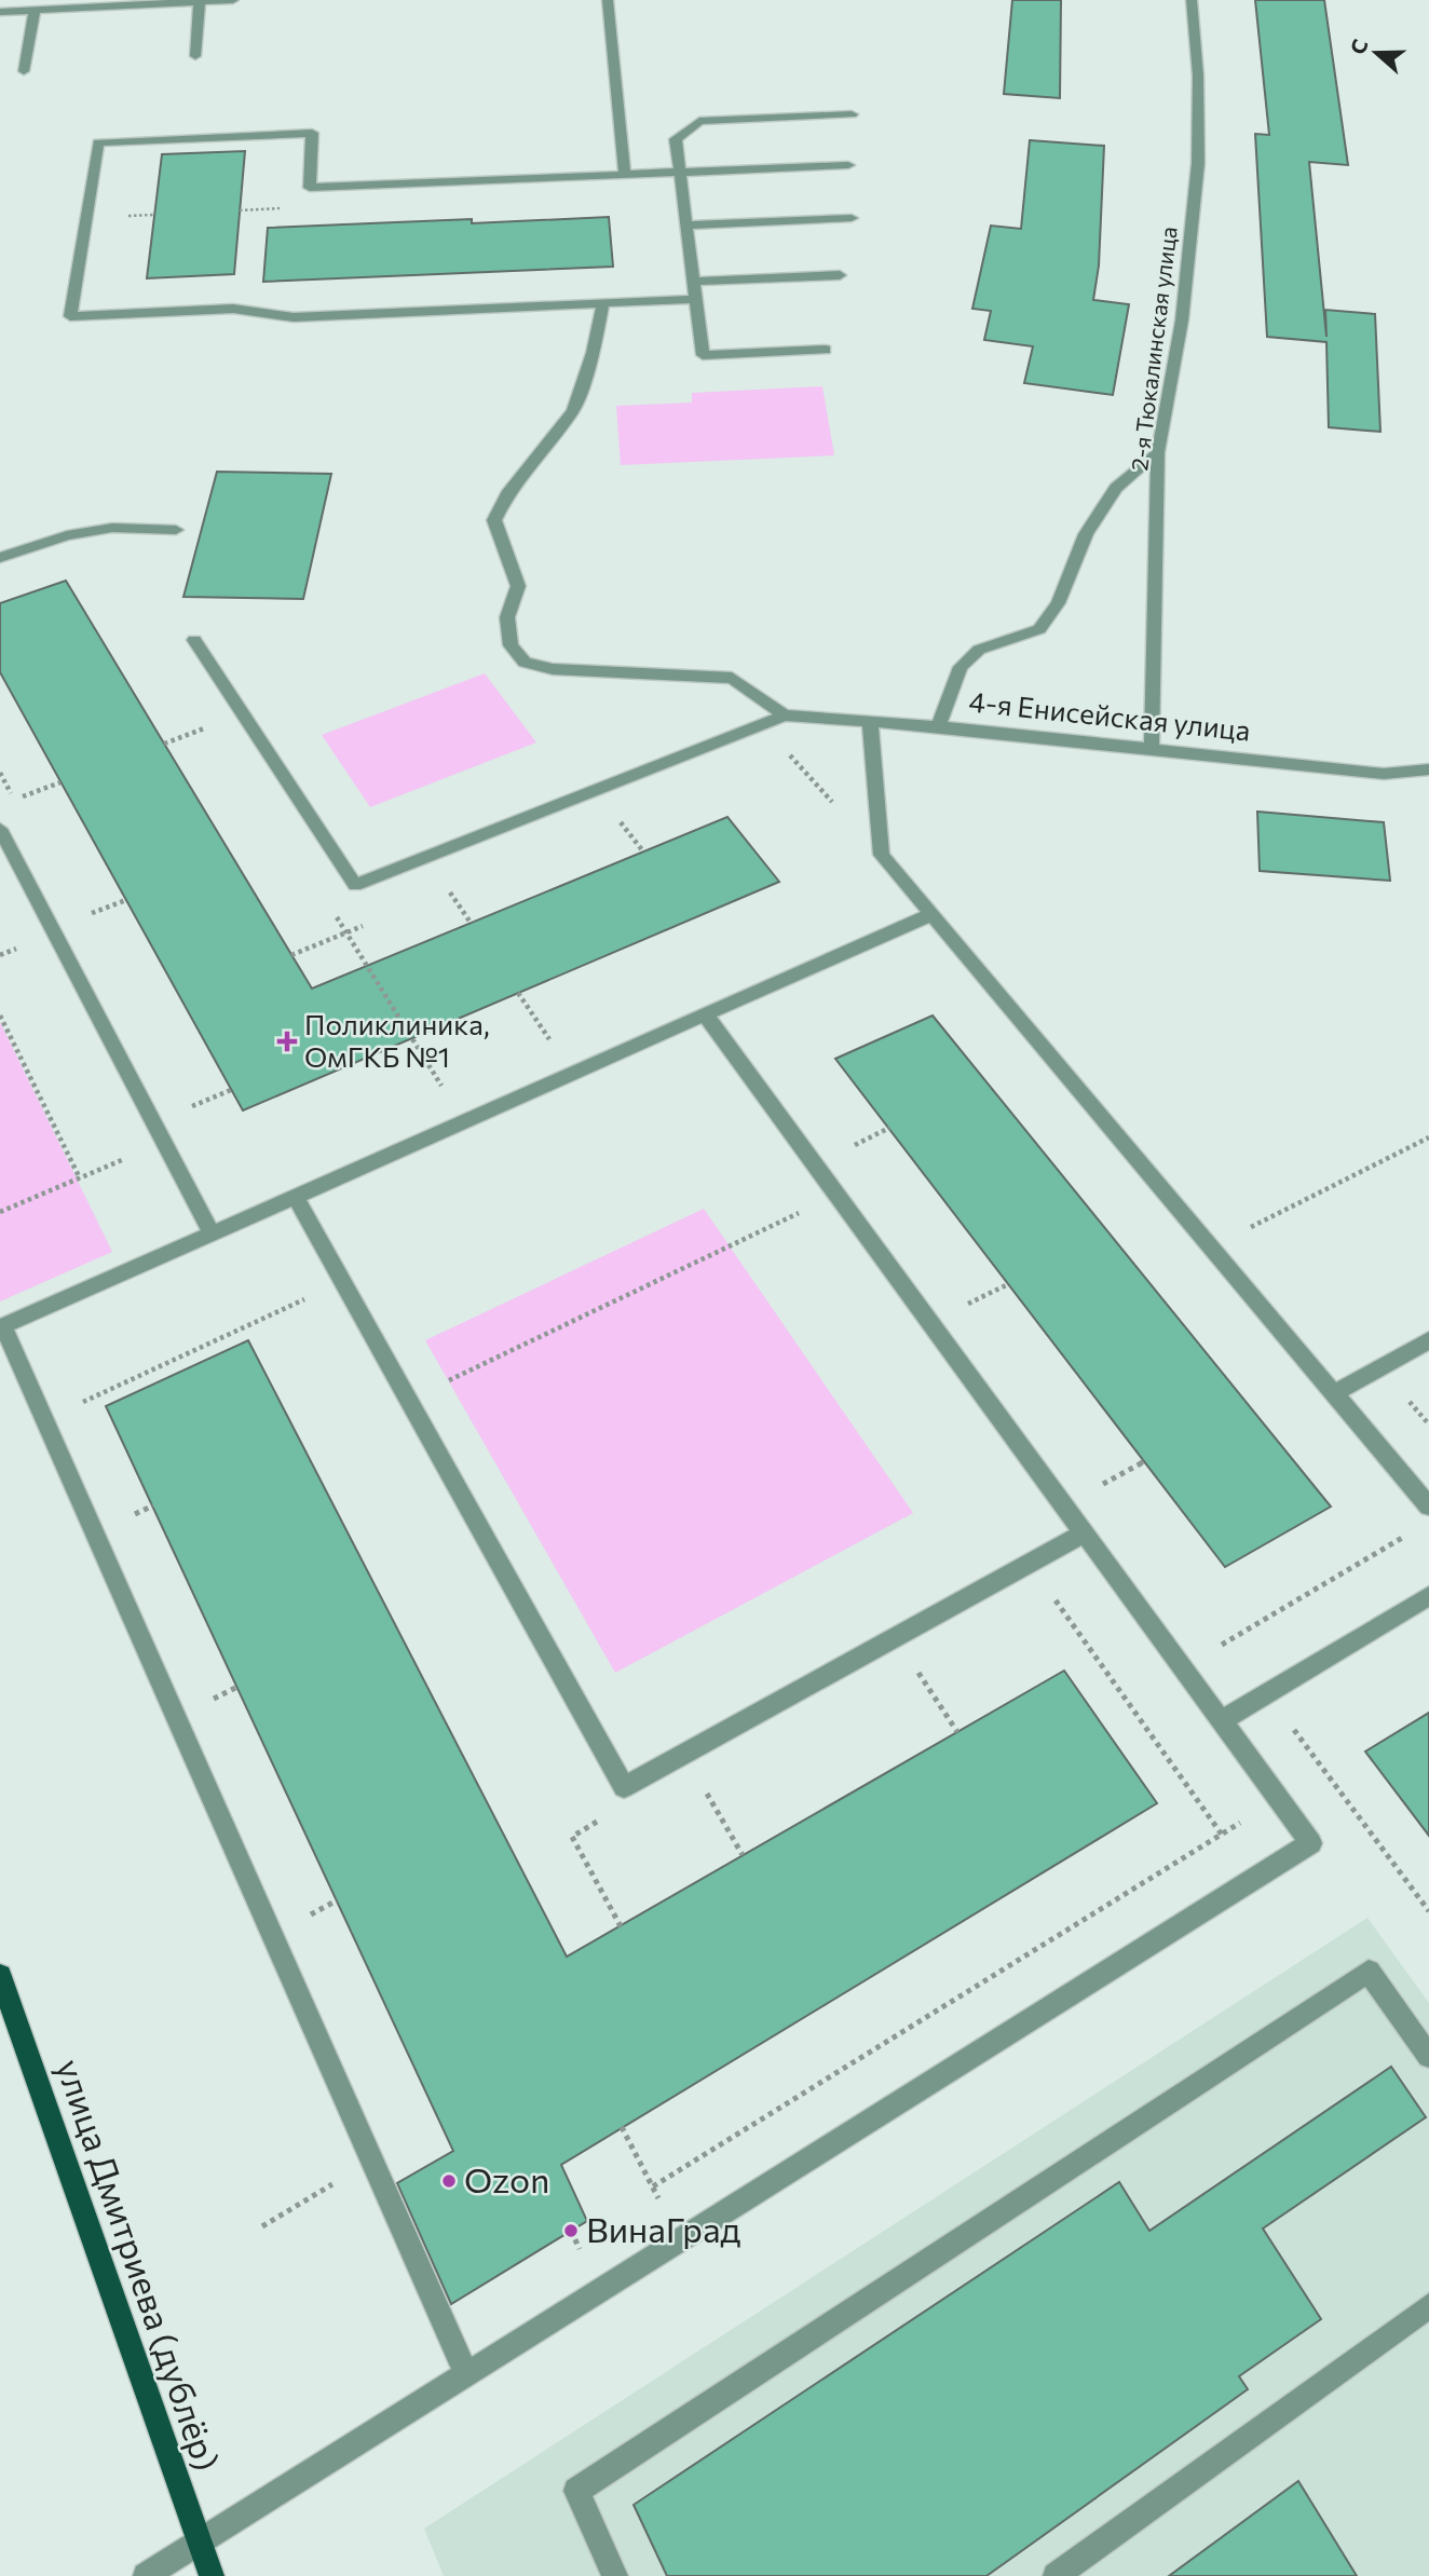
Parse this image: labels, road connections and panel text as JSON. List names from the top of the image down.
{
  "streets": {
    "main road": ["улица Дмитриева (дублёр)"],
    "street": ["2-я Тюкалинская улица", "4-я Енисейская улица"]
  },
  "crossings": [
    ["2-я Тюкалинская улица", "4-я Енисейская улица"]
  ],
  "places": {
    "health": ["Поликлиника, ОмГКБ №1"],
    "other": ["Ozon", "ВинаГрад"]
  },
  "north": "left"
}
